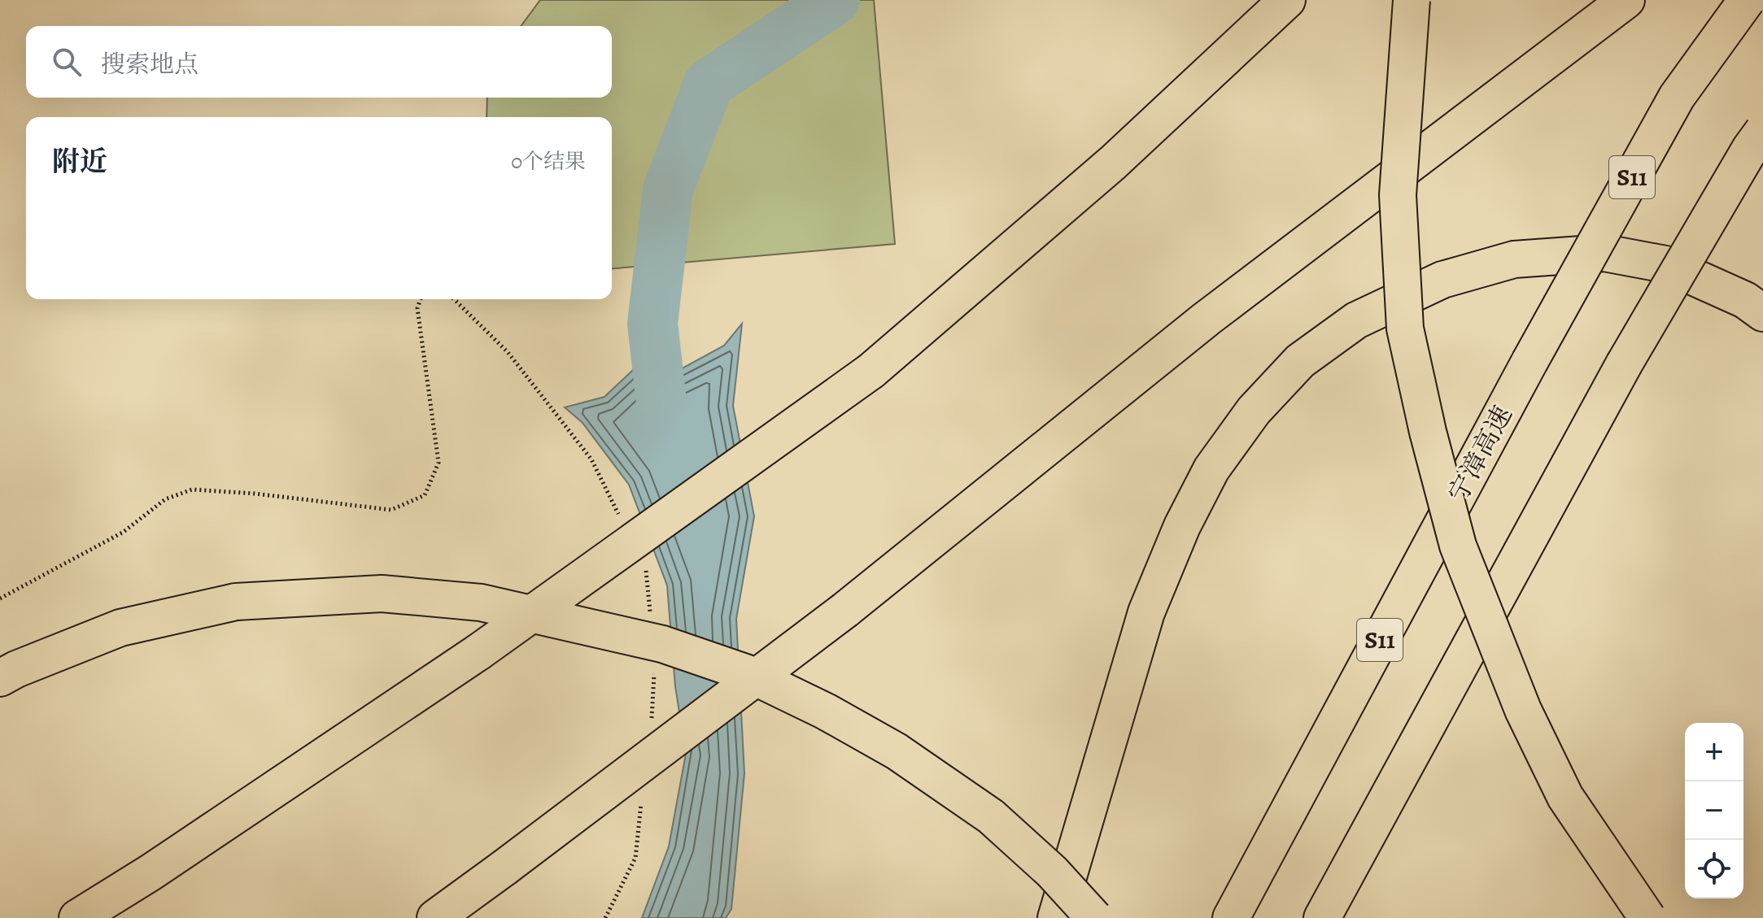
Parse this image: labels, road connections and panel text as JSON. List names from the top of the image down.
{
  "streets": {
    "highway": ["S11", "宁漳高速"]
  },
  "page": {
    "search": "搜索地点",
    "heading": ["附近", "0个结果"],
    "map_buttons": ["+", "−"]
  }
}
